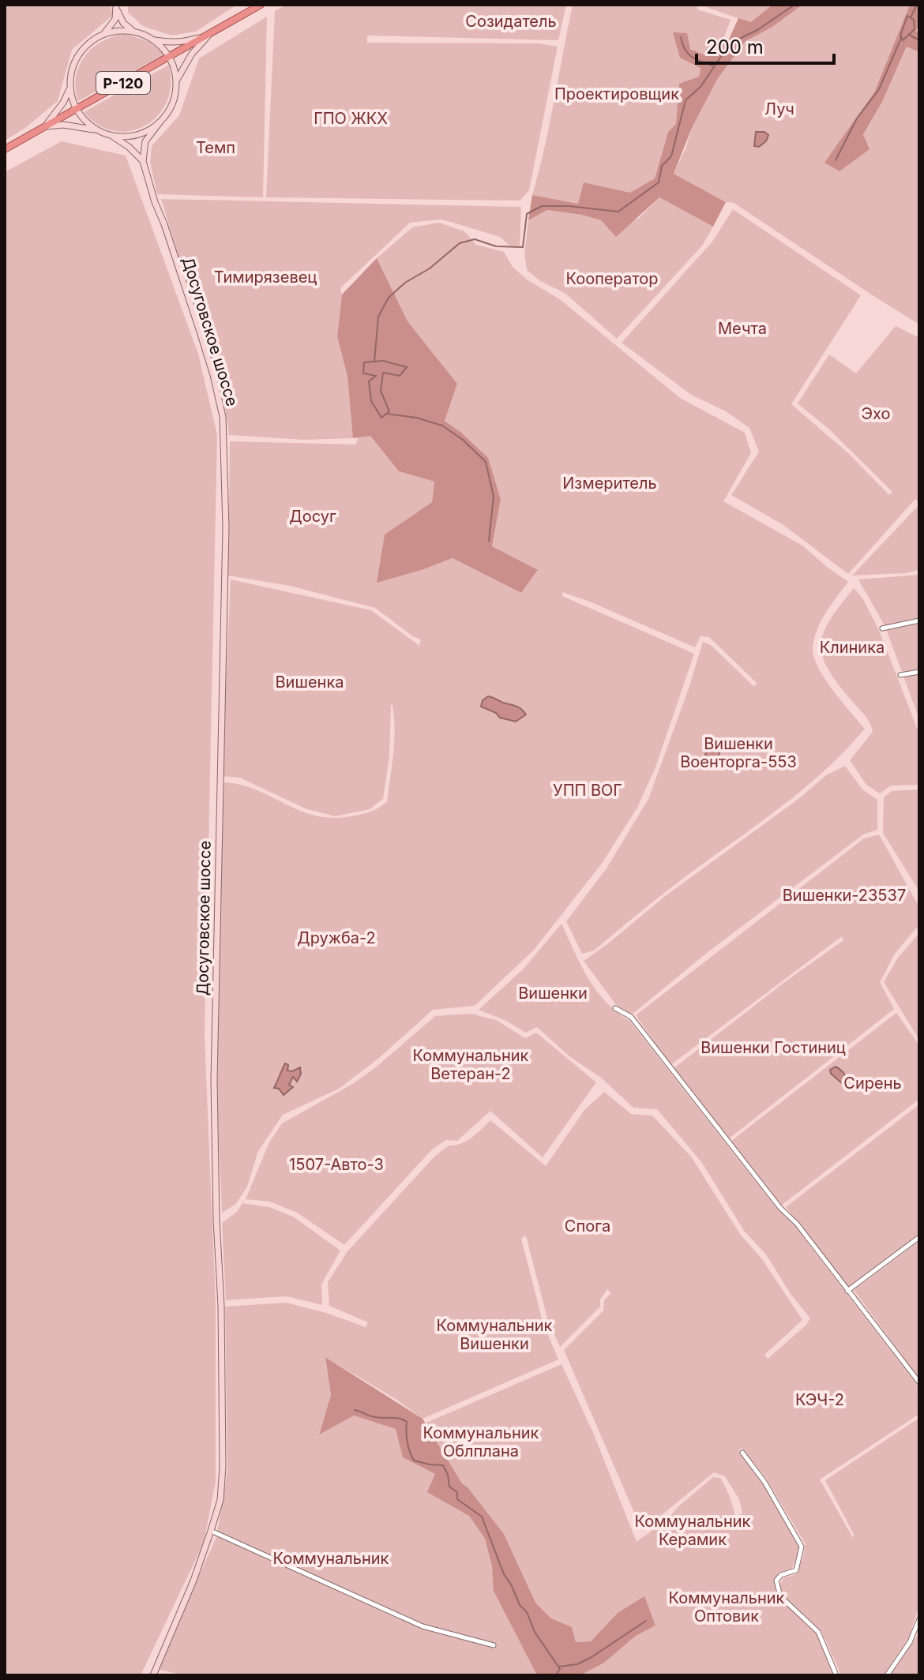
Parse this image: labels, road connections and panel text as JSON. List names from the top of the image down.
{
  "streets": {
    "highway": ["Р-120"],
    "main road": ["Досуговское шоссе"]
  },
  "parks": [
    "Созидатель",
    "Проектировщик",
    "Луч",
    "ГПО ЖКХ",
    "Темп",
    "Тимирязевец",
    "Кооператор",
    "Мечта",
    "Эхо",
    "Измеритель",
    "Досуг",
    "Клиника",
    "Вишенка",
    "Вишенки Военторга-553",
    "УПП ВОГ",
    "Вишенки-23537",
    "Дружба-2",
    "Вишенки",
    "Вишенки Гостиниц",
    "Коммунальник Ветеран-2",
    "Сирень",
    "1507-Авто-3",
    "Спога",
    "Коммунальник Вишенки",
    "КЭЧ-2",
    "Коммунальник Облплана",
    "Коммунальник Керамик",
    "Коммунальник",
    "Коммунальник Оптовик"
  ],
  "scale_bar": "200 m"
}
